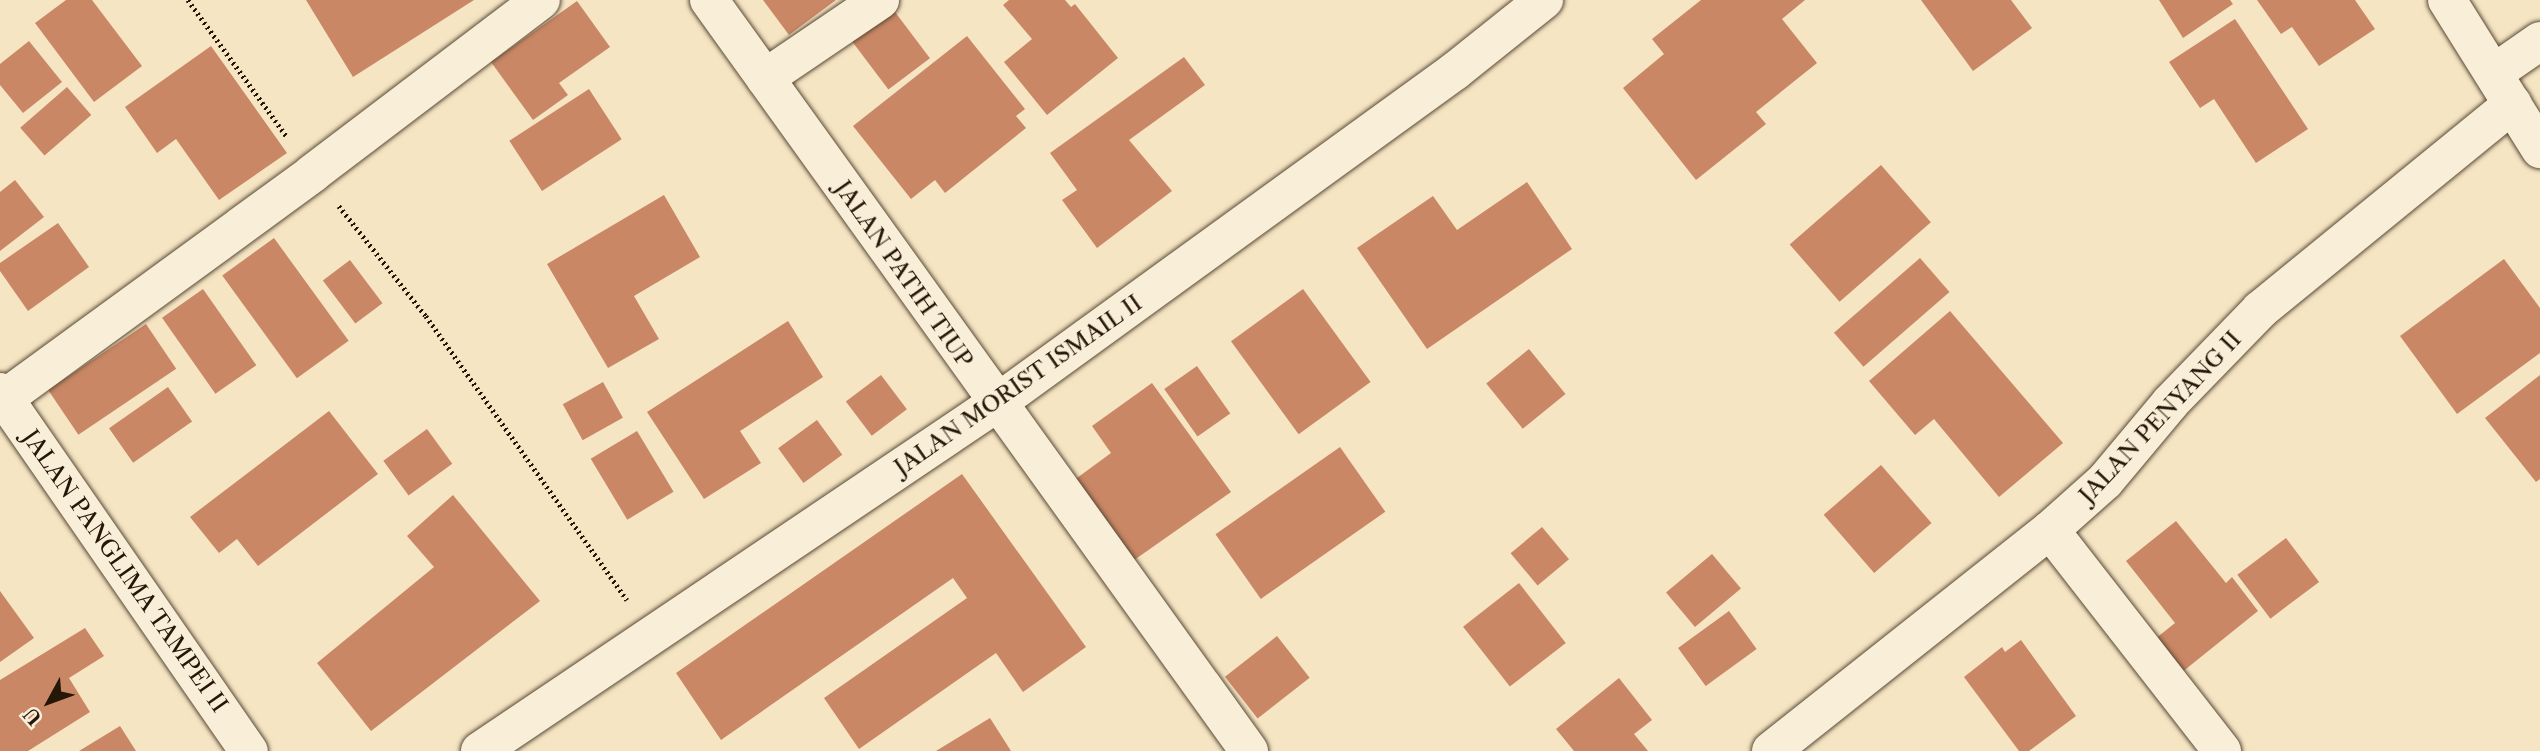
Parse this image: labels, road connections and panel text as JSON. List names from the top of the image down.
{
  "streets": {
    "street": [
      "JALAN PATIH TIUP",
      "JALAN MORIST ISMAIL II",
      "JALAN PENYANG II",
      "JALAN PANGLIMA TAMPEI II"
    ]
  },
  "crossings": [
    ["JALAN PATIH TIUP", "JALAN MORIST ISMAIL II"]
  ],
  "north": "bottom left"
}
